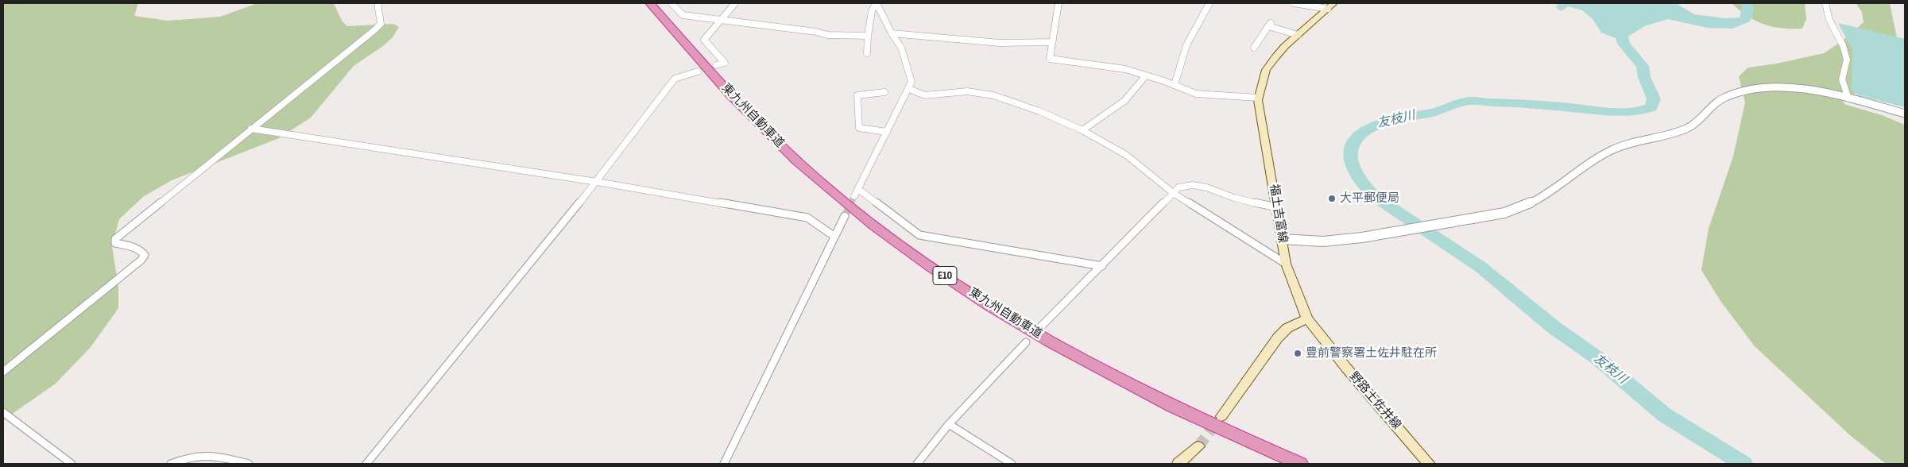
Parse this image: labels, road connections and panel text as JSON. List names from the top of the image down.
{
  "streets": {
    "highway": ["東九州自動車道", "E10"],
    "main road": ["福土吉富線", "野路土佐井線"]
  },
  "crossings": [
    ["福土吉富線", "野路土佐井線"]
  ],
  "water": ["友枝川"],
  "places": ["大平郵便局", "豊前警察署土佐井駐在所"]
}
